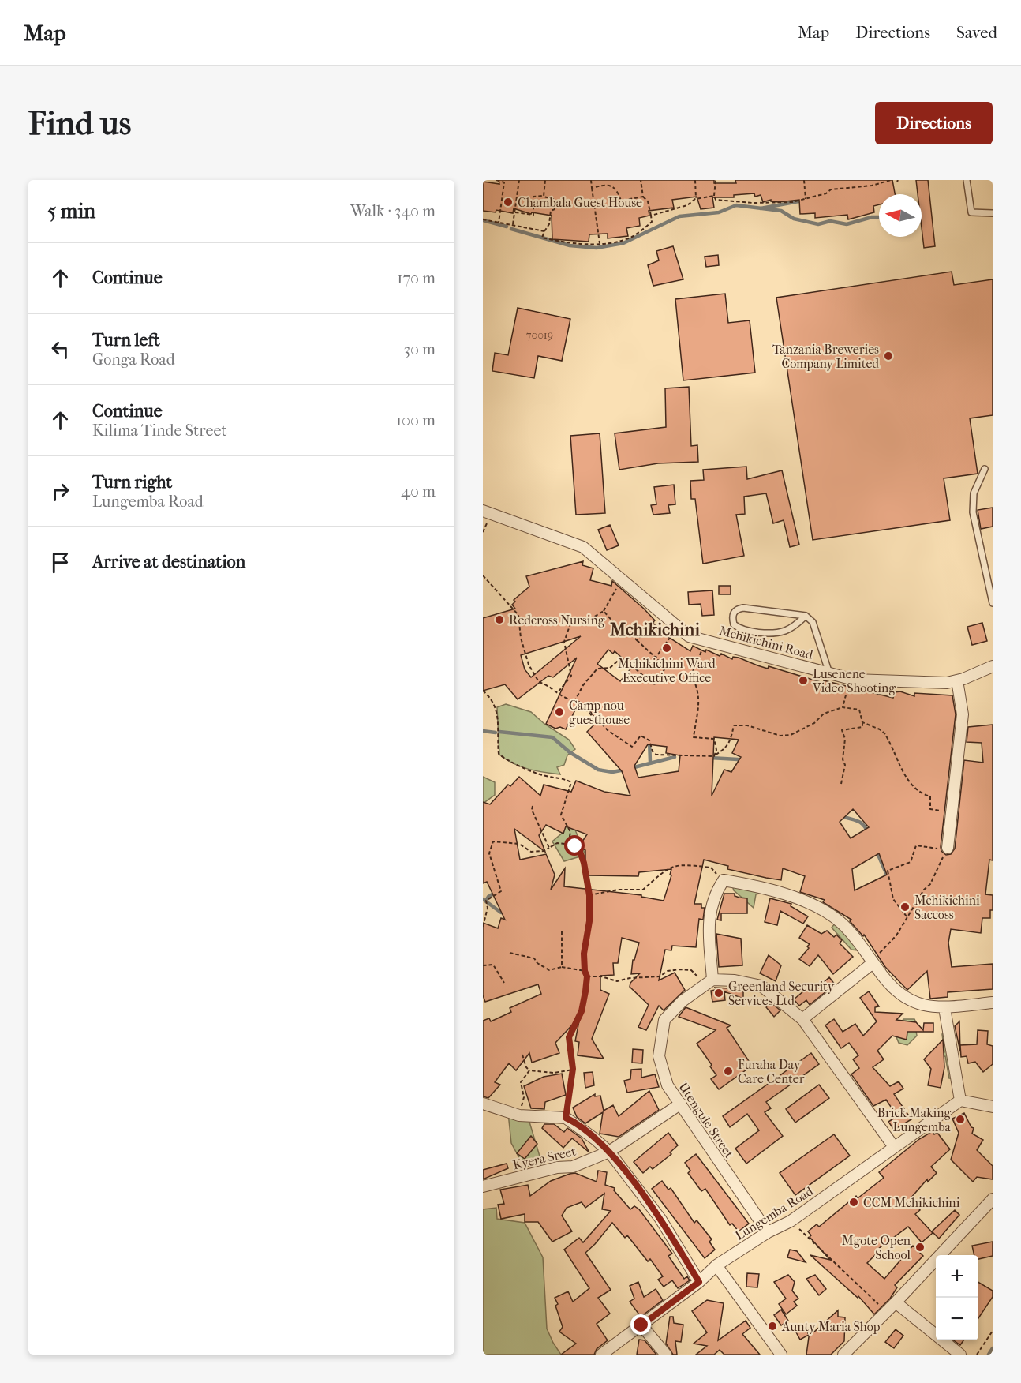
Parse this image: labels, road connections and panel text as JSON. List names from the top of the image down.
{
  "streets": {
    "street": [
      "Mchikichini Road",
      "Utengule Street",
      "Kyera Sreet",
      "Lungemba Road"
    ]
  },
  "crossings": [
    ["Utengule Street", "Kyera Sreet"],
    ["Utengule Street", "Lungemba Road"]
  ],
  "districts": ["Mchikichini"],
  "places": [
    "Chambala Guest House",
    "Tanzania Breweries Company Limited",
    "Redcross Nursing",
    "Mchikichini Ward Executive Office",
    "Lusenene Video Shooting",
    "Camp nou guesthouse",
    "Mchikichini Saccoss",
    "Greenland Security Services Ltd",
    "Furaha Day Care Center",
    "Brick Making Lungemba",
    "CCM Mchikichini",
    "Mgote Open School",
    "Aunty Maria Shop"
  ],
  "house_numbers": ["70019"],
  "north": "left",
  "page": {
    "header": "Map",
    "nav": ["Map", "Directions", "Saved"],
    "buttons": "Directions",
    "title": "Find us",
    "heading": ["5 min", "Walk · 340 m"],
    "list": [
      ["Continue", "170 m"],
      ["Turn left", "Gonga Road", "30 m"],
      ["Continue", "Kilima Tinde Street", "100 m"],
      ["Turn right", "Lungemba Road", "40 m"],
      "Arrive at destination"
    ],
    "map_buttons": ["+", "−"]
  }
}
